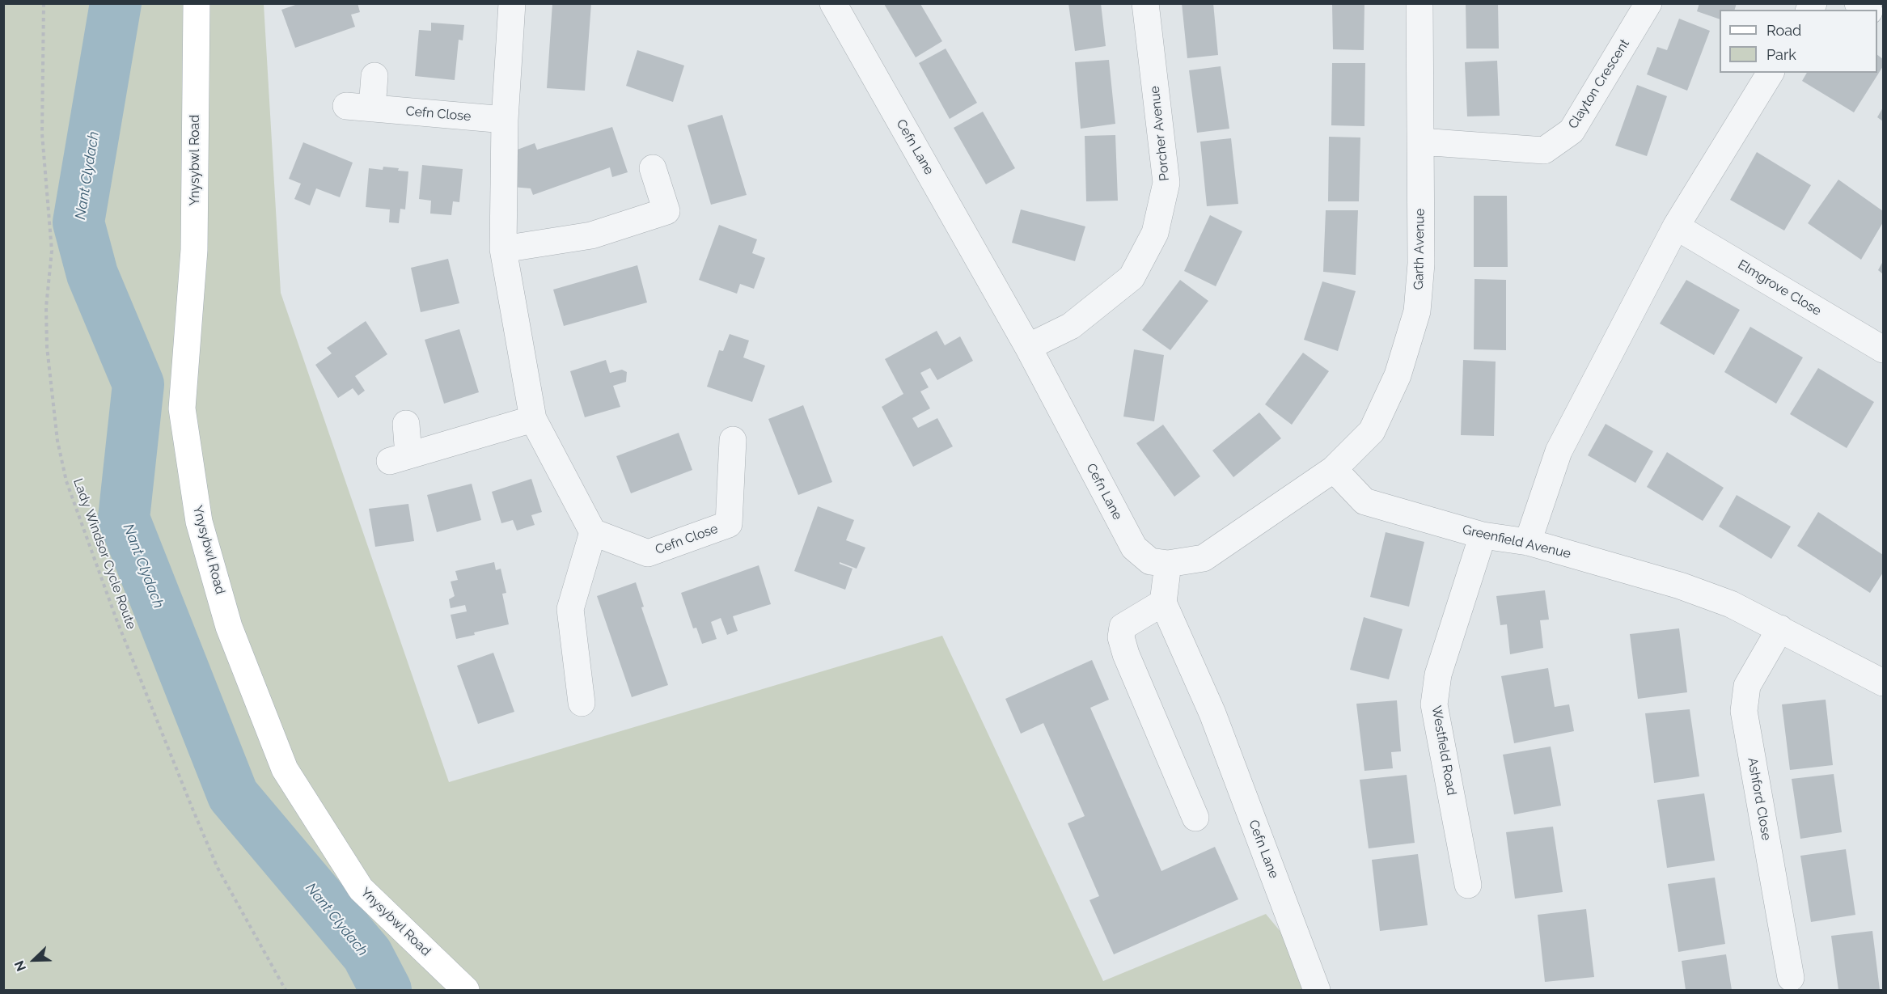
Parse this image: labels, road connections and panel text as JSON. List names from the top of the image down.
{
  "streets": {
    "main road": ["Ynysybwl Road"],
    "street": [
      "Clayton Crescent",
      "Cefn Close",
      "Porcher Avenue",
      "Cefn Lane",
      "Garth Avenue",
      "Elmgrove Close",
      "Greenfield Avenue",
      "Westfield Road",
      "Ashford Close"
    ],
    "path": ["Lady Windsor Cycle Route"]
  },
  "crossings": [
    ["Clayton Crescent", "Garth Avenue"],
    ["Porcher Avenue", "Cefn Lane"],
    ["Garth Avenue", "Greenfield Avenue"],
    ["Greenfield Avenue", "Westfield Road"],
    ["Greenfield Avenue", "Ashford Close"]
  ],
  "water": ["Nant Clydach"],
  "legend": ["Road", "Park"],
  "north": "bottom left"
}
